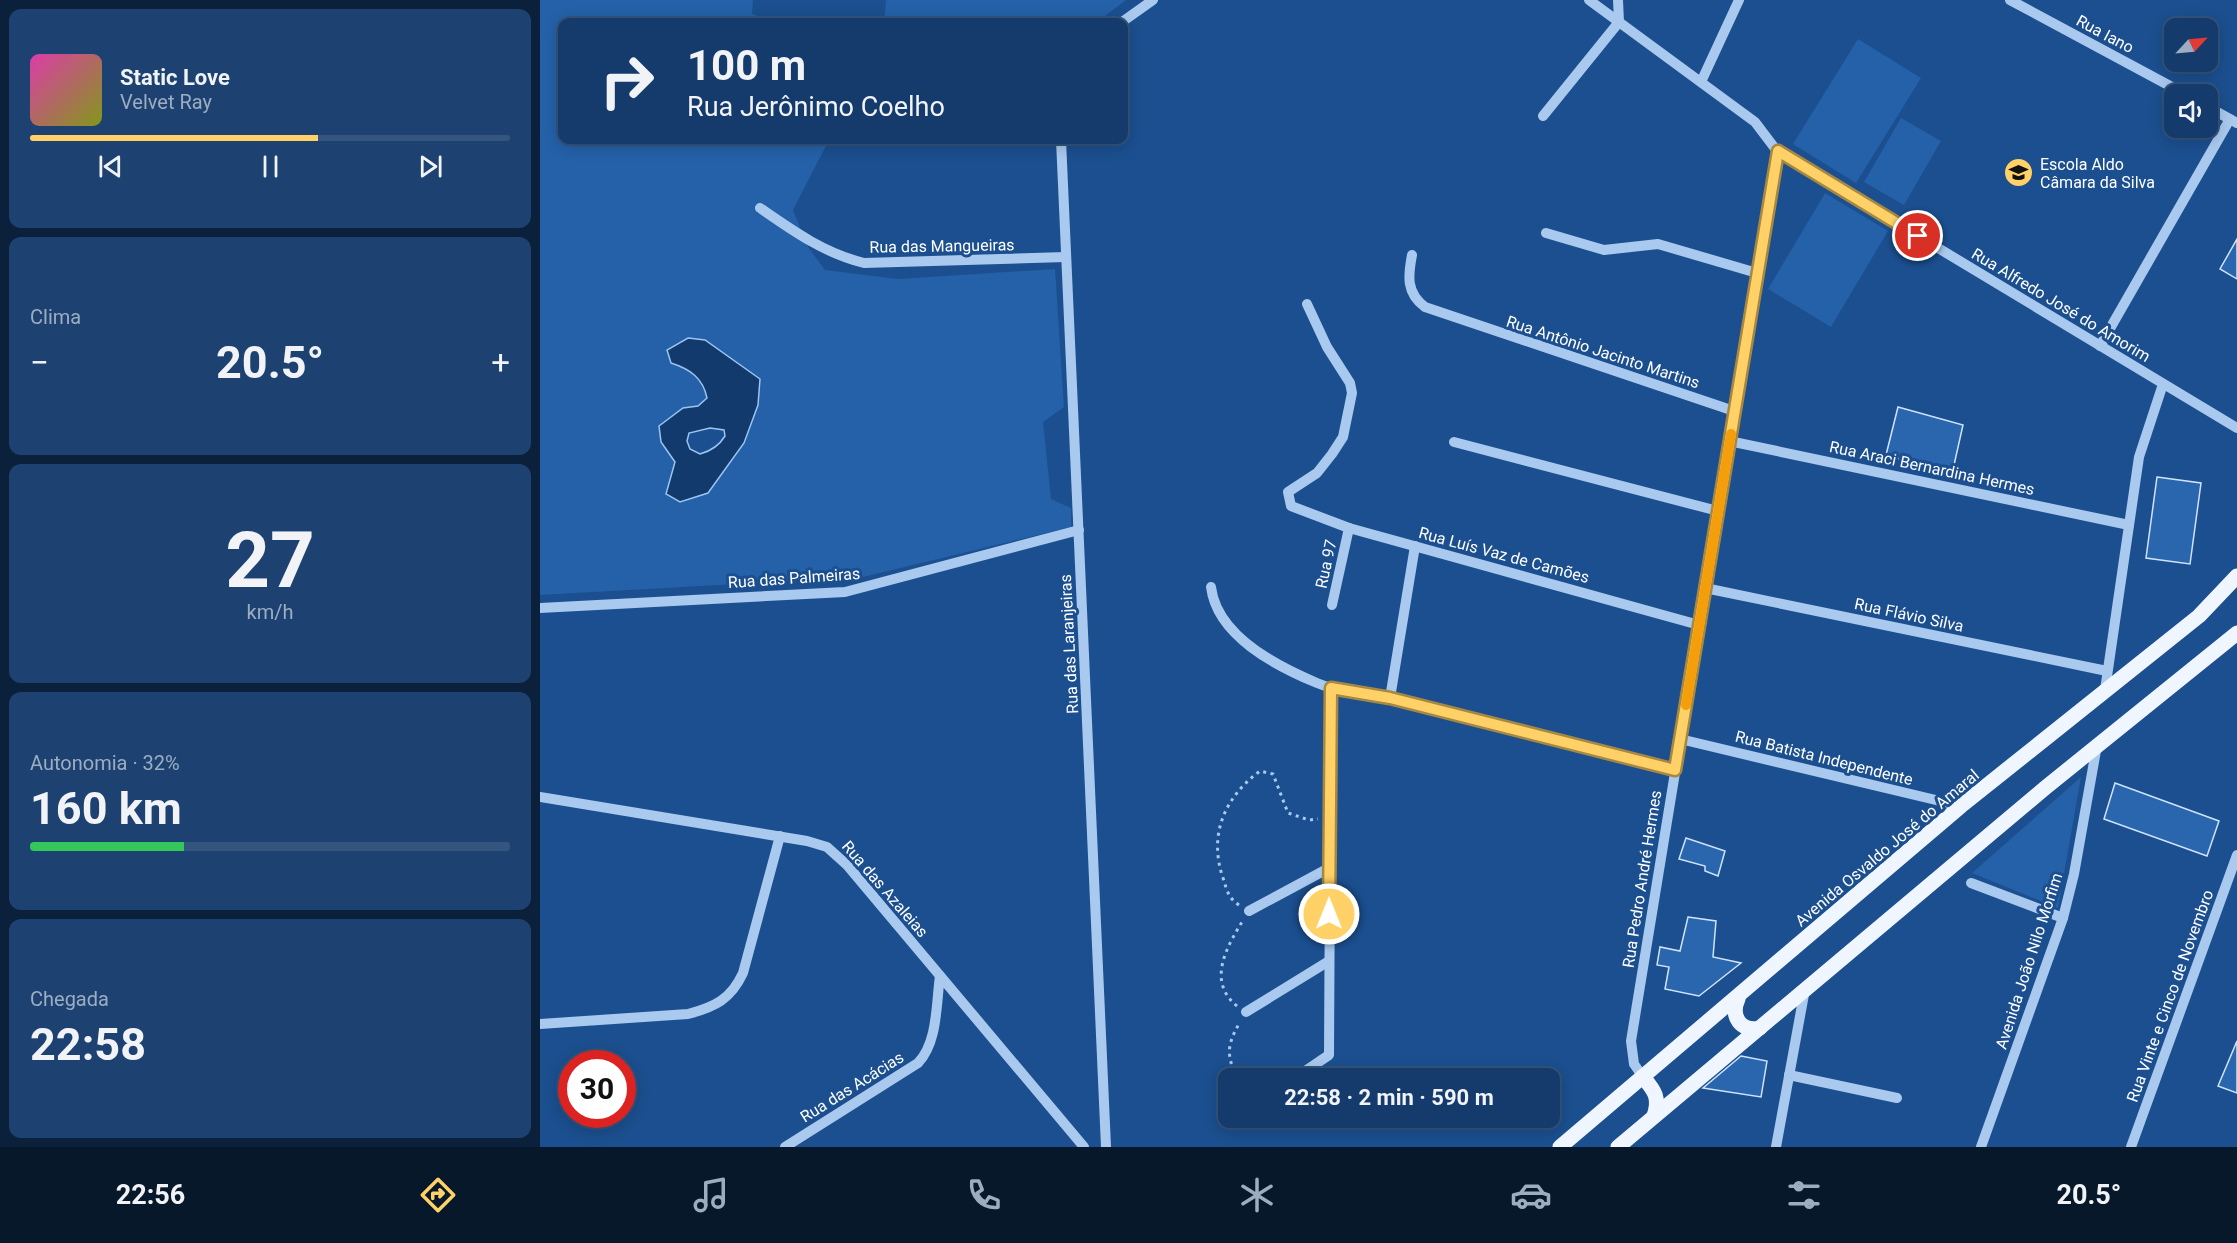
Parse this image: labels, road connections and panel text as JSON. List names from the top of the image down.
{
  "streets": {
    "main road": ["Avenida Osvaldo José do Amaral"],
    "street": [
      "Rua Iano",
      "Rua das Mangueiras",
      "Rua Alfredo José do Amorim",
      "Rua Antônio Jacinto Martins",
      "Rua Araci Bernardina Hermes",
      "Rua Luís Vaz de Camões",
      "Rua 97",
      "Rua das Palmeiras",
      "Rua Flávio Silva",
      "Rua das Laranjeiras",
      "Rua Batista Independente",
      "Rua Pedro André Hermes",
      "Rua das Azaleias",
      "Avenida João Nilo Morfim",
      "Rua Vinte e Cinco de Novembro",
      "Rua das Acácias"
    ]
  },
  "crossings": [
    ["Rua das Mangueiras", "Rua das Laranjeiras"],
    ["Rua Alfredo José do Amorim", "Rua Pedro André Hermes"],
    ["Rua Antônio Jacinto Martins", "Rua Pedro André Hermes"],
    ["Rua Araci Bernardina Hermes", "Rua Pedro André Hermes"],
    ["Rua Luís Vaz de Camões", "Rua 97"],
    ["Rua Luís Vaz de Camões", "Rua Pedro André Hermes"],
    ["Rua das Palmeiras", "Rua das Laranjeiras"],
    ["Rua Flávio Silva", "Rua Pedro André Hermes"],
    ["Rua Batista Independente", "Avenida Osvaldo José do Amaral"],
    ["Rua Batista Independente", "Rua Pedro André Hermes"],
    ["Avenida Osvaldo José do Amaral", "Rua Pedro André Hermes"],
    ["Rua das Azaleias", "Rua das Acácias"]
  ],
  "places": {
    "school or university": ["Escola Aldo Câmara da Silva"]
  },
  "north": "top right",
  "page": {
    "turn": ["100 m", "Rua Jerônimo Coelho"],
    "song": ["Static Love", "Velvet Ray"],
    "tile": [
      "Clima",
      ["27", "km/h"],
      ["Autonomia · 32%", "160 km"],
      ["Chegada", "22:58"]
    ],
    "heat": ["−", "20.5°", "+"],
    "limit": "30",
    "trip": "22:58 · 2 min · 590 m",
    "tabs": ["22:56", "20.5°"]
  }
}
